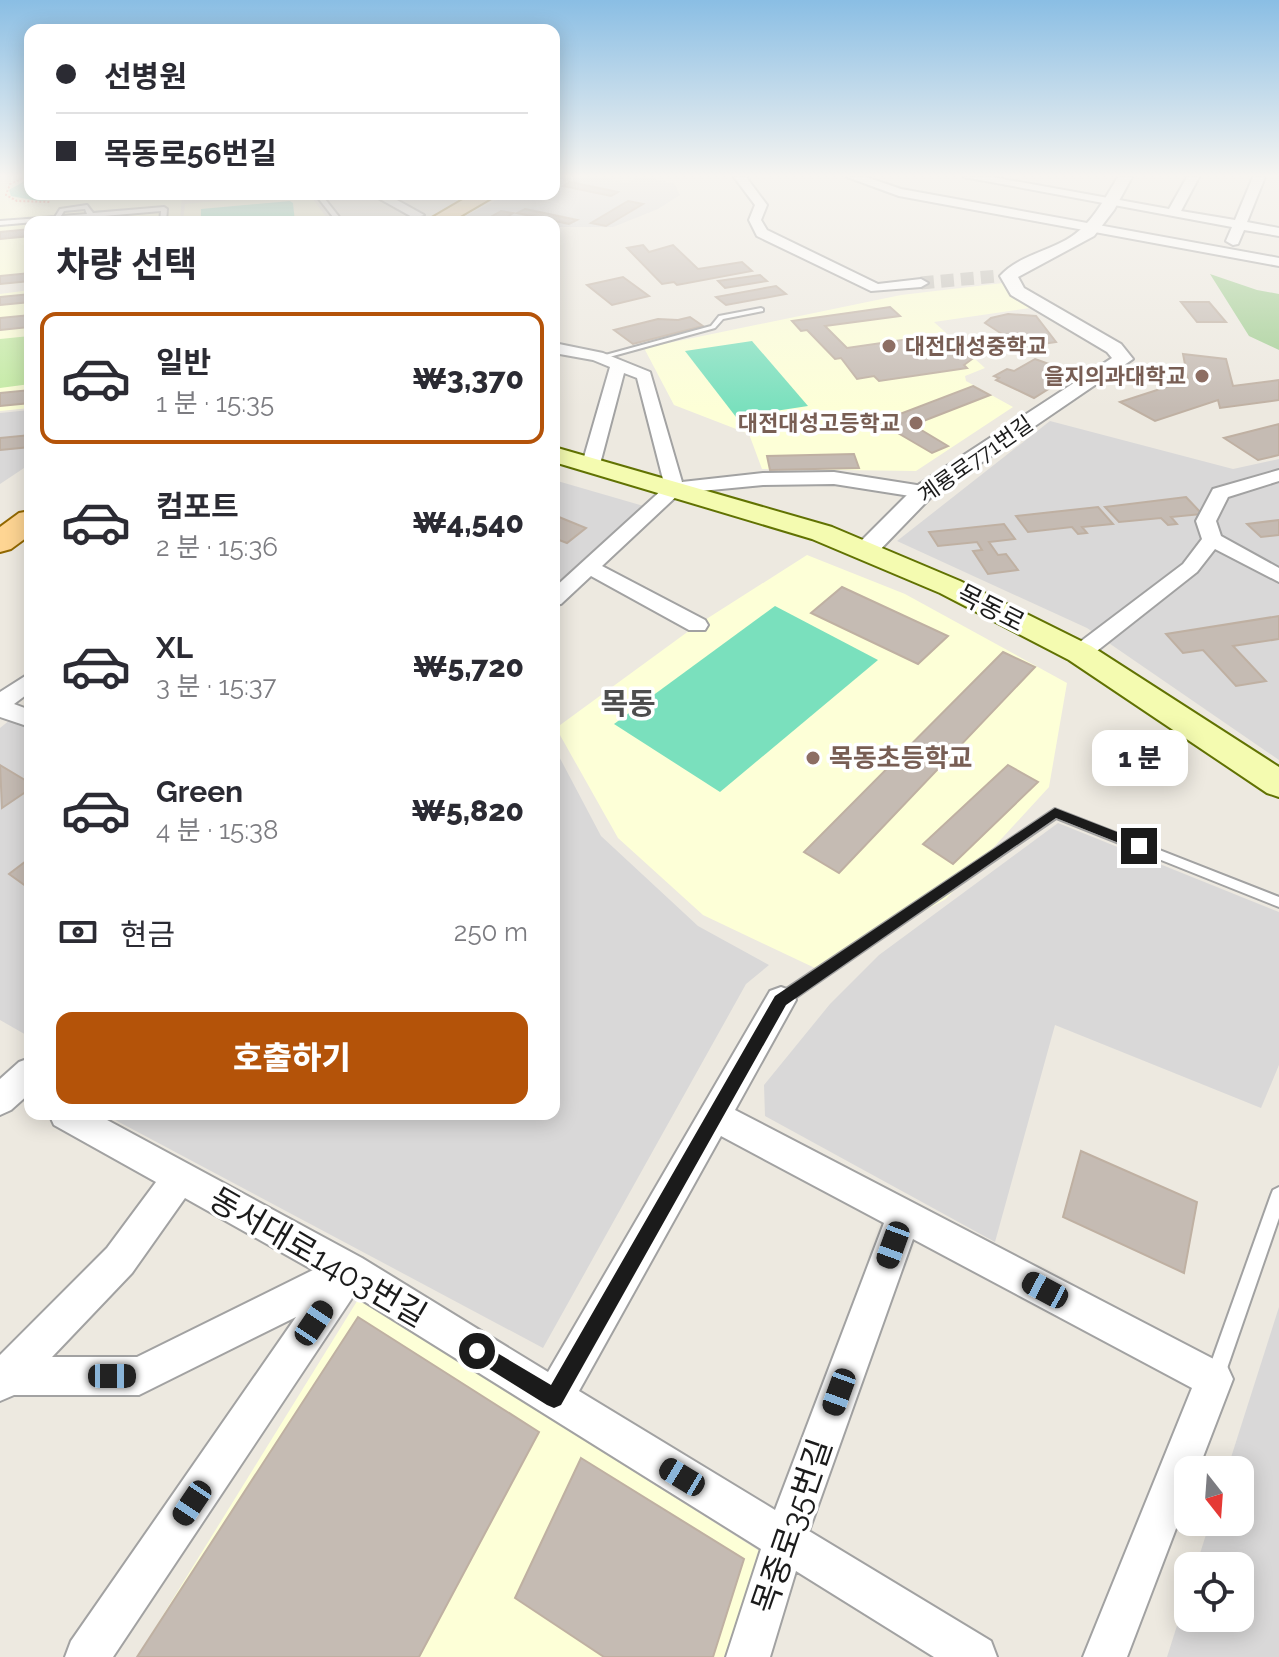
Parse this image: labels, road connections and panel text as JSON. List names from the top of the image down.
{
  "streets": {
    "main road": ["목동로"],
    "street": ["계룡로771번길", "동서대로1403번길", "목중로35번길"]
  },
  "crossings": [
    ["계룡로771번길", "목동로"],
    ["동서대로1403번길", "목중로35번길"]
  ],
  "districts": ["목동"],
  "places": [
    "대전대성중학교",
    "을지의과대학교",
    "대전대성고등학교",
    "목동초등학교"
  ],
  "north": "bottom",
  "page": {
    "banner": ["선병원", "목동로56번길"],
    "heading": "차량 선택",
    "list": [
      {
        "name": "일반",
        "note": "1 분 · 15:35",
        "value": "₩3,370"
      },
      {
        "name": "컴포트",
        "note": "2 분 · 15:36",
        "value": "₩4,540"
      },
      {
        "name": "XL",
        "note": "3 분 · 15:37",
        "value": "₩5,720"
      },
      {
        "name": "Green",
        "note": "4 분 · 15:38",
        "value": "₩5,820"
      }
    ],
    "bubble": "1 분",
    "pay": ["현금", "250 m"],
    "buttons": "호출하기"
  }
}
